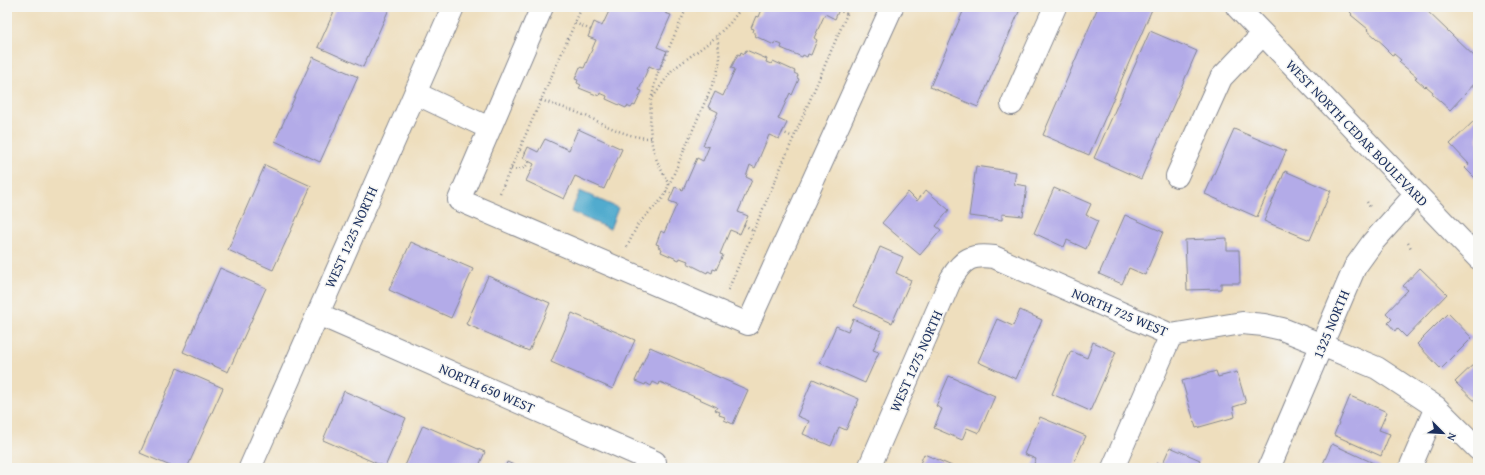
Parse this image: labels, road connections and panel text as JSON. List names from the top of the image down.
{
  "streets": {
    "street": [
      "WEST NORTH CEDAR BOULEVARD",
      "WEST 1225 NORTH",
      "NORTH 725 WEST",
      "1325 NORTH",
      "WEST 1275 NORTH",
      "NORTH 650 WEST"
    ]
  },
  "crossings": [
    ["WEST NORTH CEDAR BOULEVARD", "1325 NORTH"],
    ["WEST 1225 NORTH", "NORTH 650 WEST"],
    ["NORTH 725 WEST", "1325 NORTH"],
    ["NORTH 725 WEST", "WEST 1275 NORTH"]
  ],
  "north": "bottom right"
}
